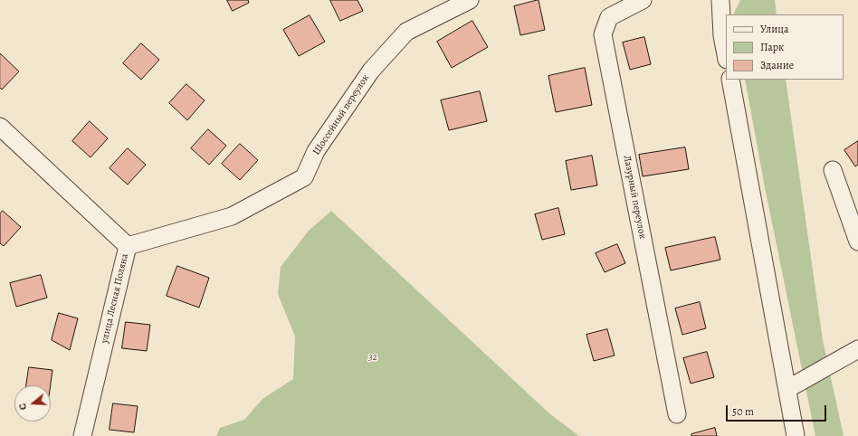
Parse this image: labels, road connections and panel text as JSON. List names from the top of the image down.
{
  "streets": {
    "street": ["Шоссейный переулок", "Лазурный переулок", "улица Лесная Поляна"]
  },
  "crossings": [
    ["Шоссейный переулок", "улица Лесная Поляна"]
  ],
  "parks": ["32"],
  "legend": ["Улица", "Парк", "Здание"],
  "scale_bar": "50 m",
  "north": "left"
}
